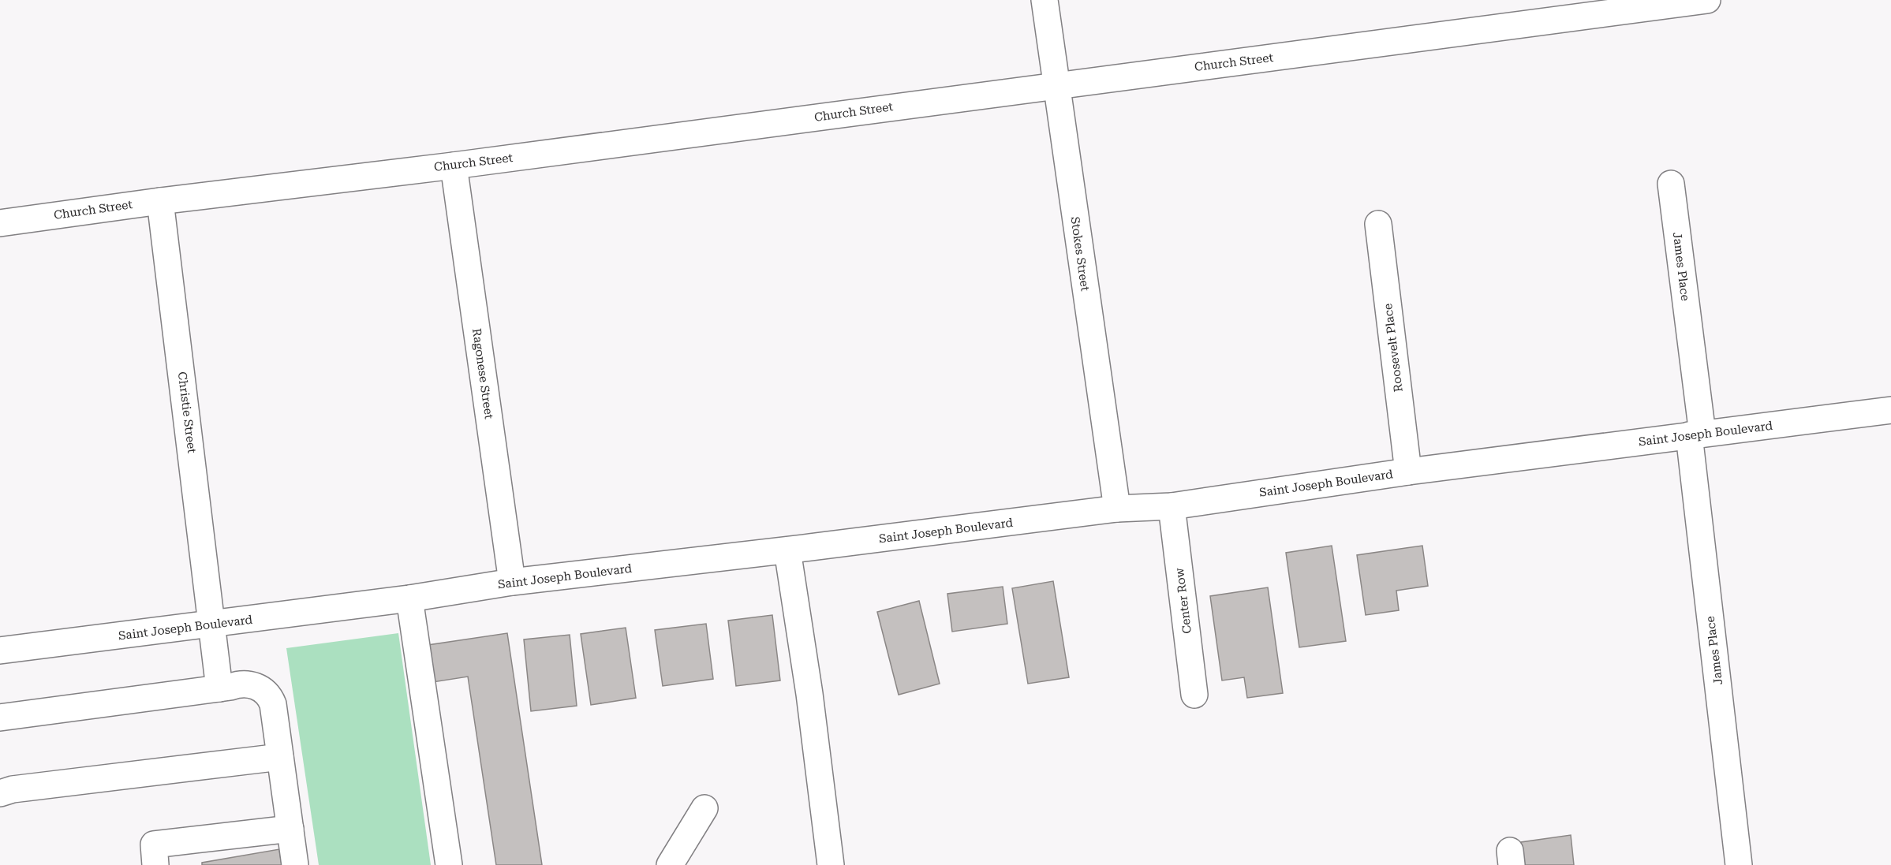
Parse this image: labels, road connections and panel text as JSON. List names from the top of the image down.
{
  "streets": {
    "street": [
      "Church Street",
      "Stokes Street",
      "James Place",
      "Roosevelt Place",
      "Ragonese Street",
      "Christie Street",
      "Saint Joseph Boulevard",
      "Center Row"
    ]
  },
  "crossings": [
    ["Church Street", "Stokes Street"],
    ["Church Street", "Ragonese Street"],
    ["Church Street", "Christie Street"],
    ["Stokes Street", "Saint Joseph Boulevard"],
    ["James Place", "Saint Joseph Boulevard"],
    ["Roosevelt Place", "Saint Joseph Boulevard"],
    ["Ragonese Street", "Saint Joseph Boulevard"],
    ["Christie Street", "Saint Joseph Boulevard"],
    ["Saint Joseph Boulevard", "Center Row"]
  ]
}
